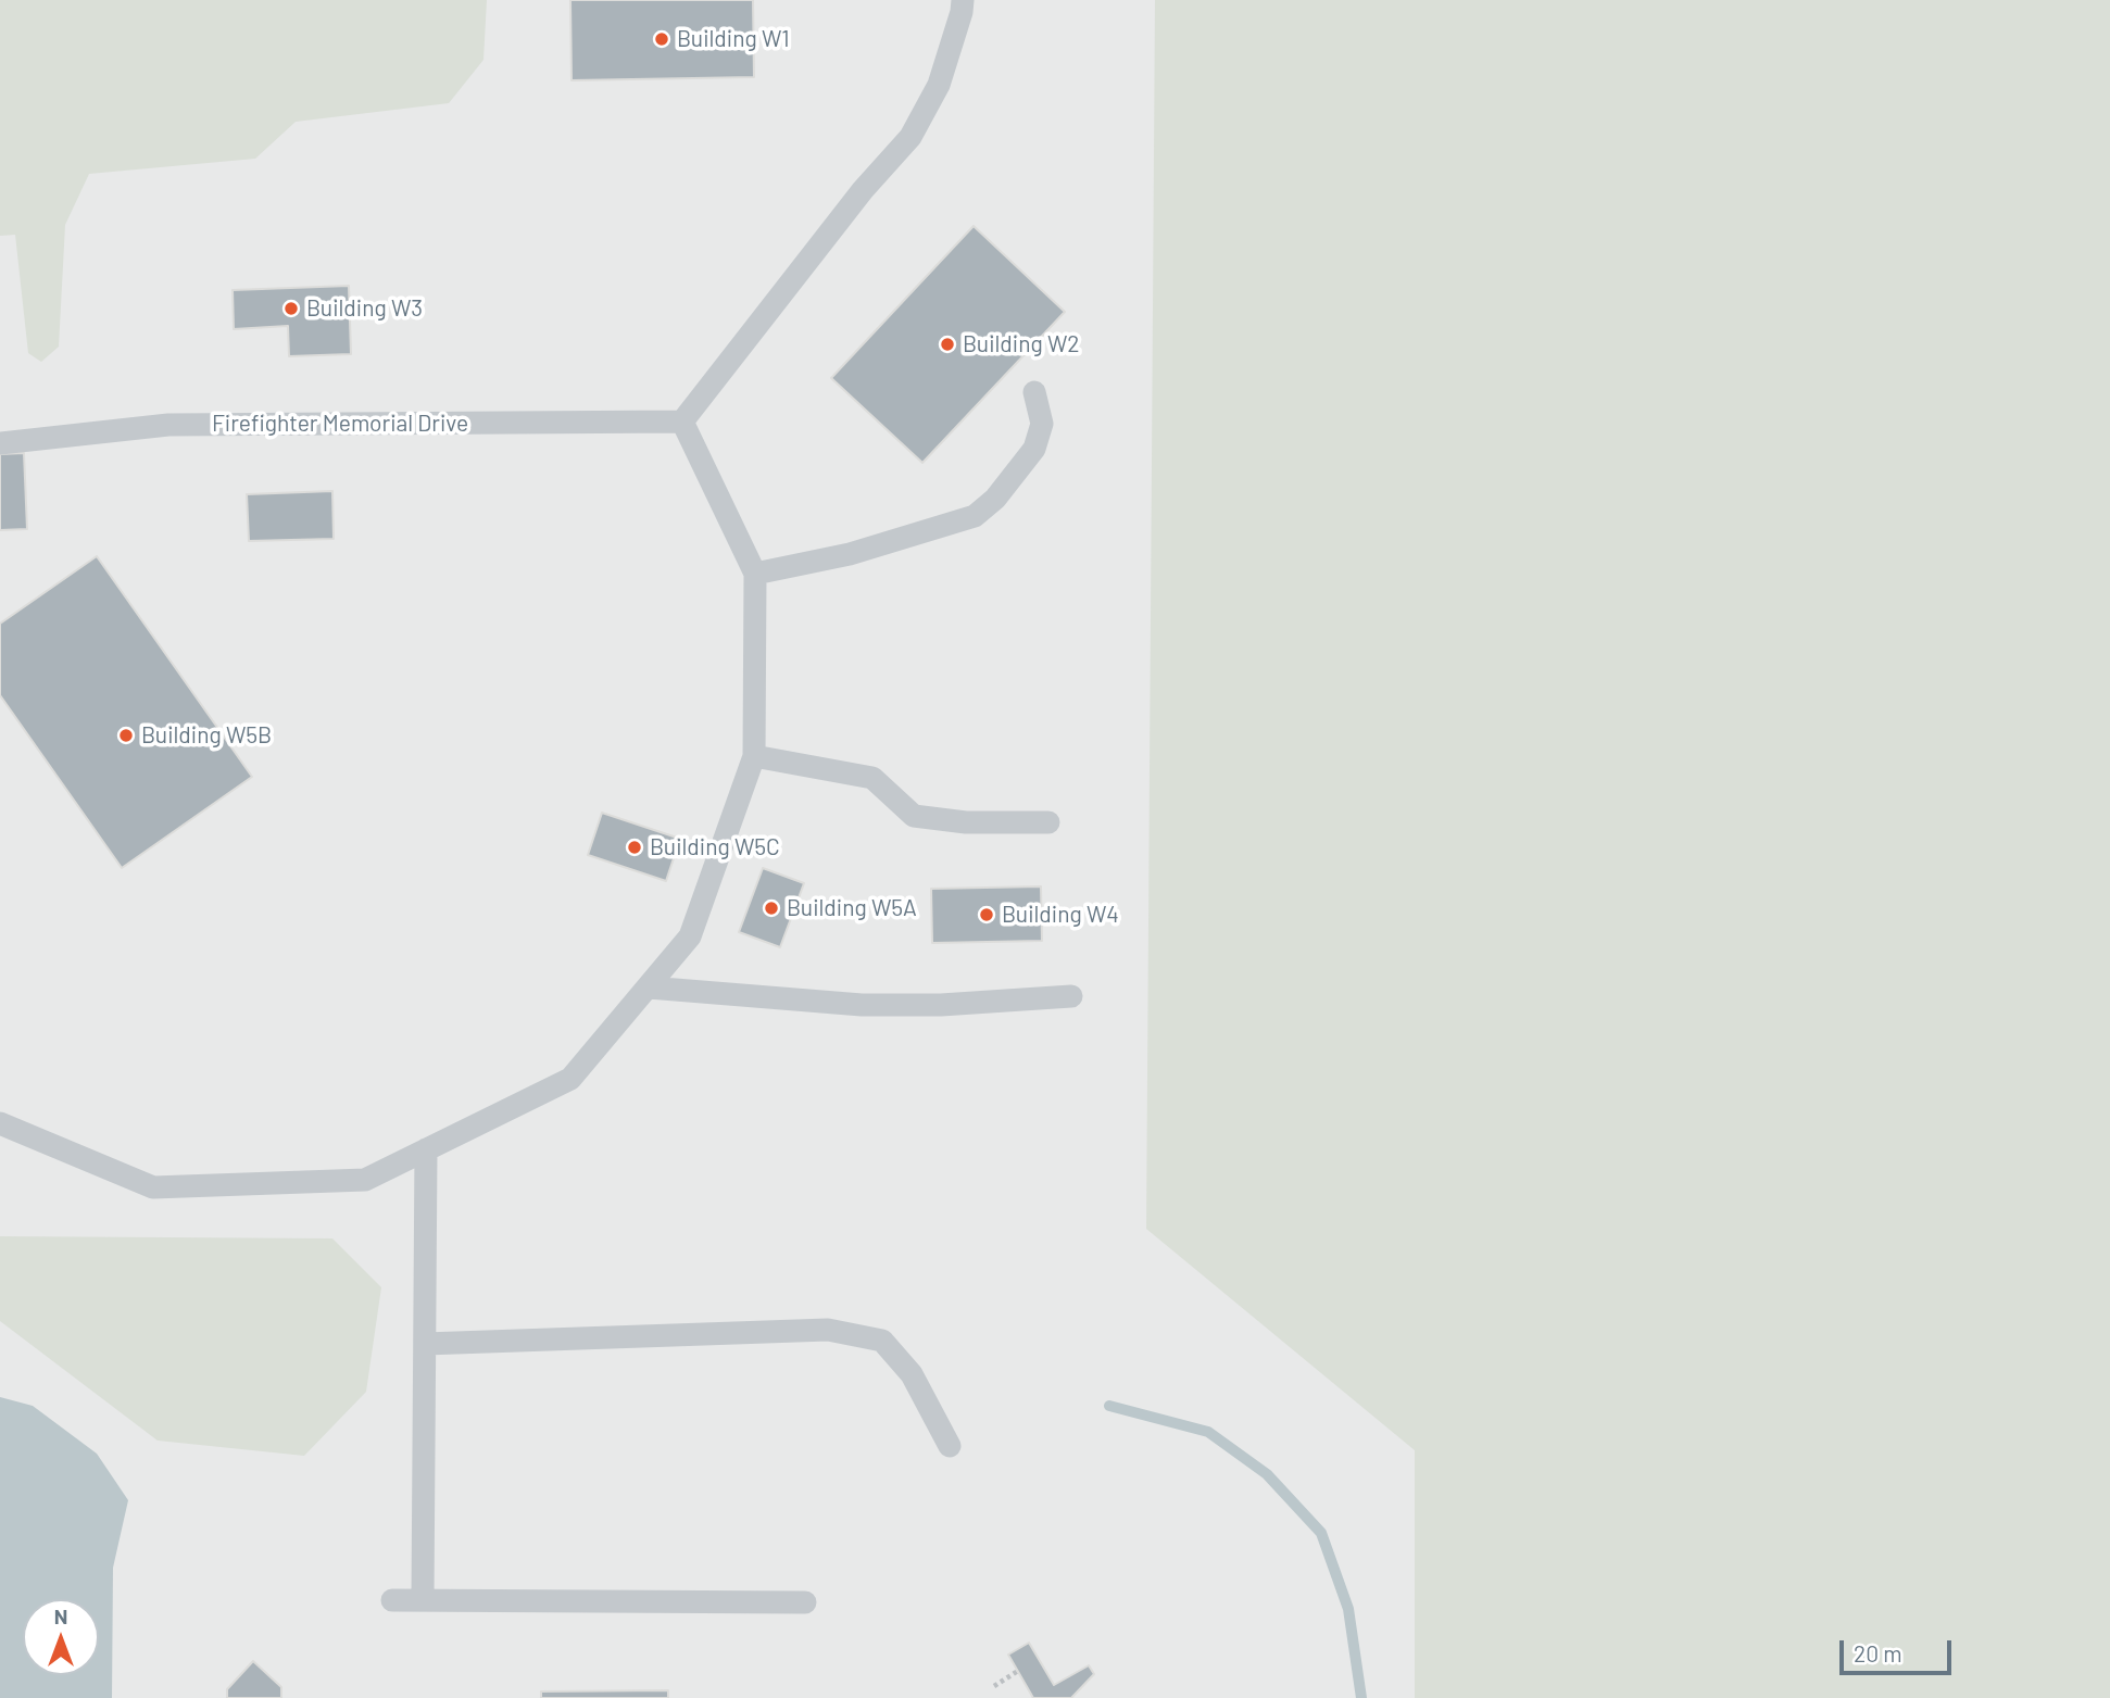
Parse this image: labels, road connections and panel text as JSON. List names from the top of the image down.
{
  "streets": {
    "lane": ["Firefighter Memorial Drive"]
  },
  "places": [
    "Building W1",
    "Building W3",
    "Building W2",
    "Building W5B",
    "Building W5C",
    "Building W5A",
    "Building W4"
  ],
  "scale_bar": "20 m",
  "north": "top"
}
